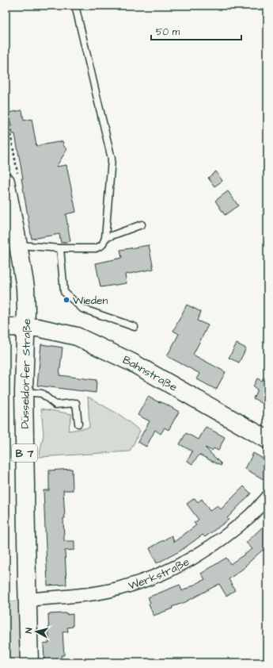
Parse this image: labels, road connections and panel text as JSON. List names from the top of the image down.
{
  "streets": {
    "main road": ["Düsseldorfer Straße", "Bahnstraße", "B 7"],
    "street": ["Werkstraße"]
  },
  "crossings": [
    ["Düsseldorfer Straße", "Bahnstraße"],
    ["Düsseldorfer Straße", "Werkstraße"]
  ],
  "places": ["Wieden"],
  "scale_bar": "50 m",
  "north": "left"
}
